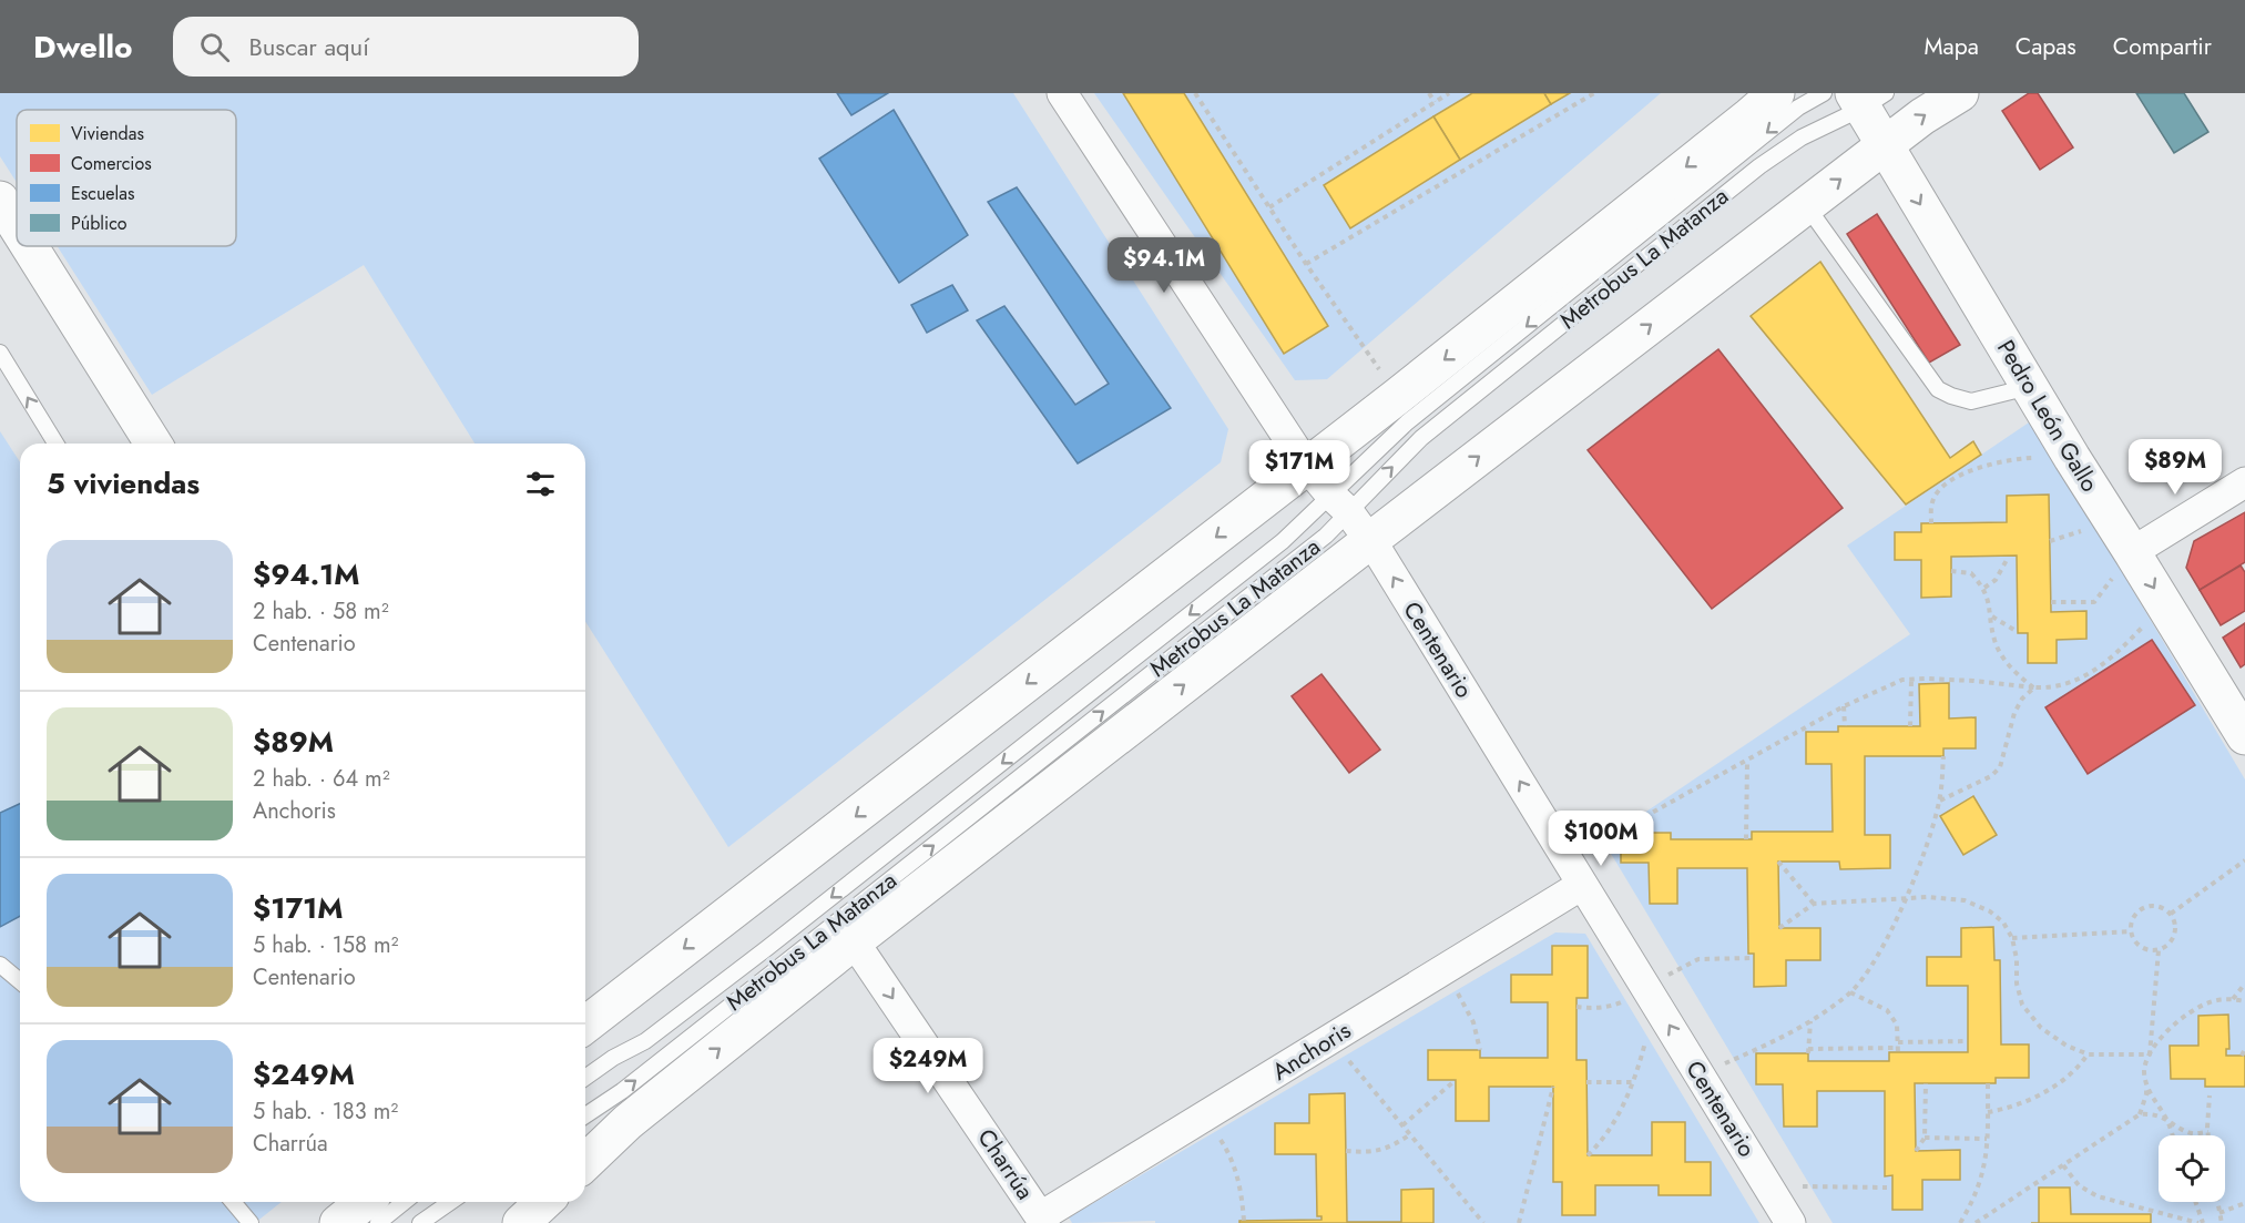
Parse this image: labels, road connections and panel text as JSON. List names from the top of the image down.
{
  "streets": {
    "main road": ["Pedro León Gallo"],
    "street": ["Centenario", "Anchoris", "Charrúa"],
    "lane": ["Metrobus La Matanza"]
  },
  "crossings": [
    ["Metrobus La Matanza", "Pedro León Gallo"],
    ["Metrobus La Matanza", "Centenario"],
    ["Centenario", "Anchoris"],
    ["Anchoris", "Charrúa"]
  ],
  "one_way": ["Pedro León Gallo", "Centenario", "Charrúa"],
  "legend": [
    "Viviendas",
    "Comercios",
    "Escuelas",
    "Público"
  ],
  "page": {
    "header": "Dwello",
    "search": "Buscar aquí",
    "nav": ["Mapa", "Capas", "Compartir"],
    "price": [
      "$94.1M",
      "$89M",
      "$171M",
      "$100M",
      "$249M"
    ],
    "heading": "5 viviendas",
    "list": [
      {
        "name": "$94.1M",
        "note": "2 hab. · 58 m² · Centenario"
      },
      {
        "name": "$89M",
        "note": "2 hab. · 64 m² · Anchoris"
      },
      {
        "name": "$171M",
        "note": "5 hab. · 158 m² · Centenario"
      },
      {
        "name": "$249M",
        "note": "5 hab. · 183 m² · Charrúa"
      }
    ]
  }
}
